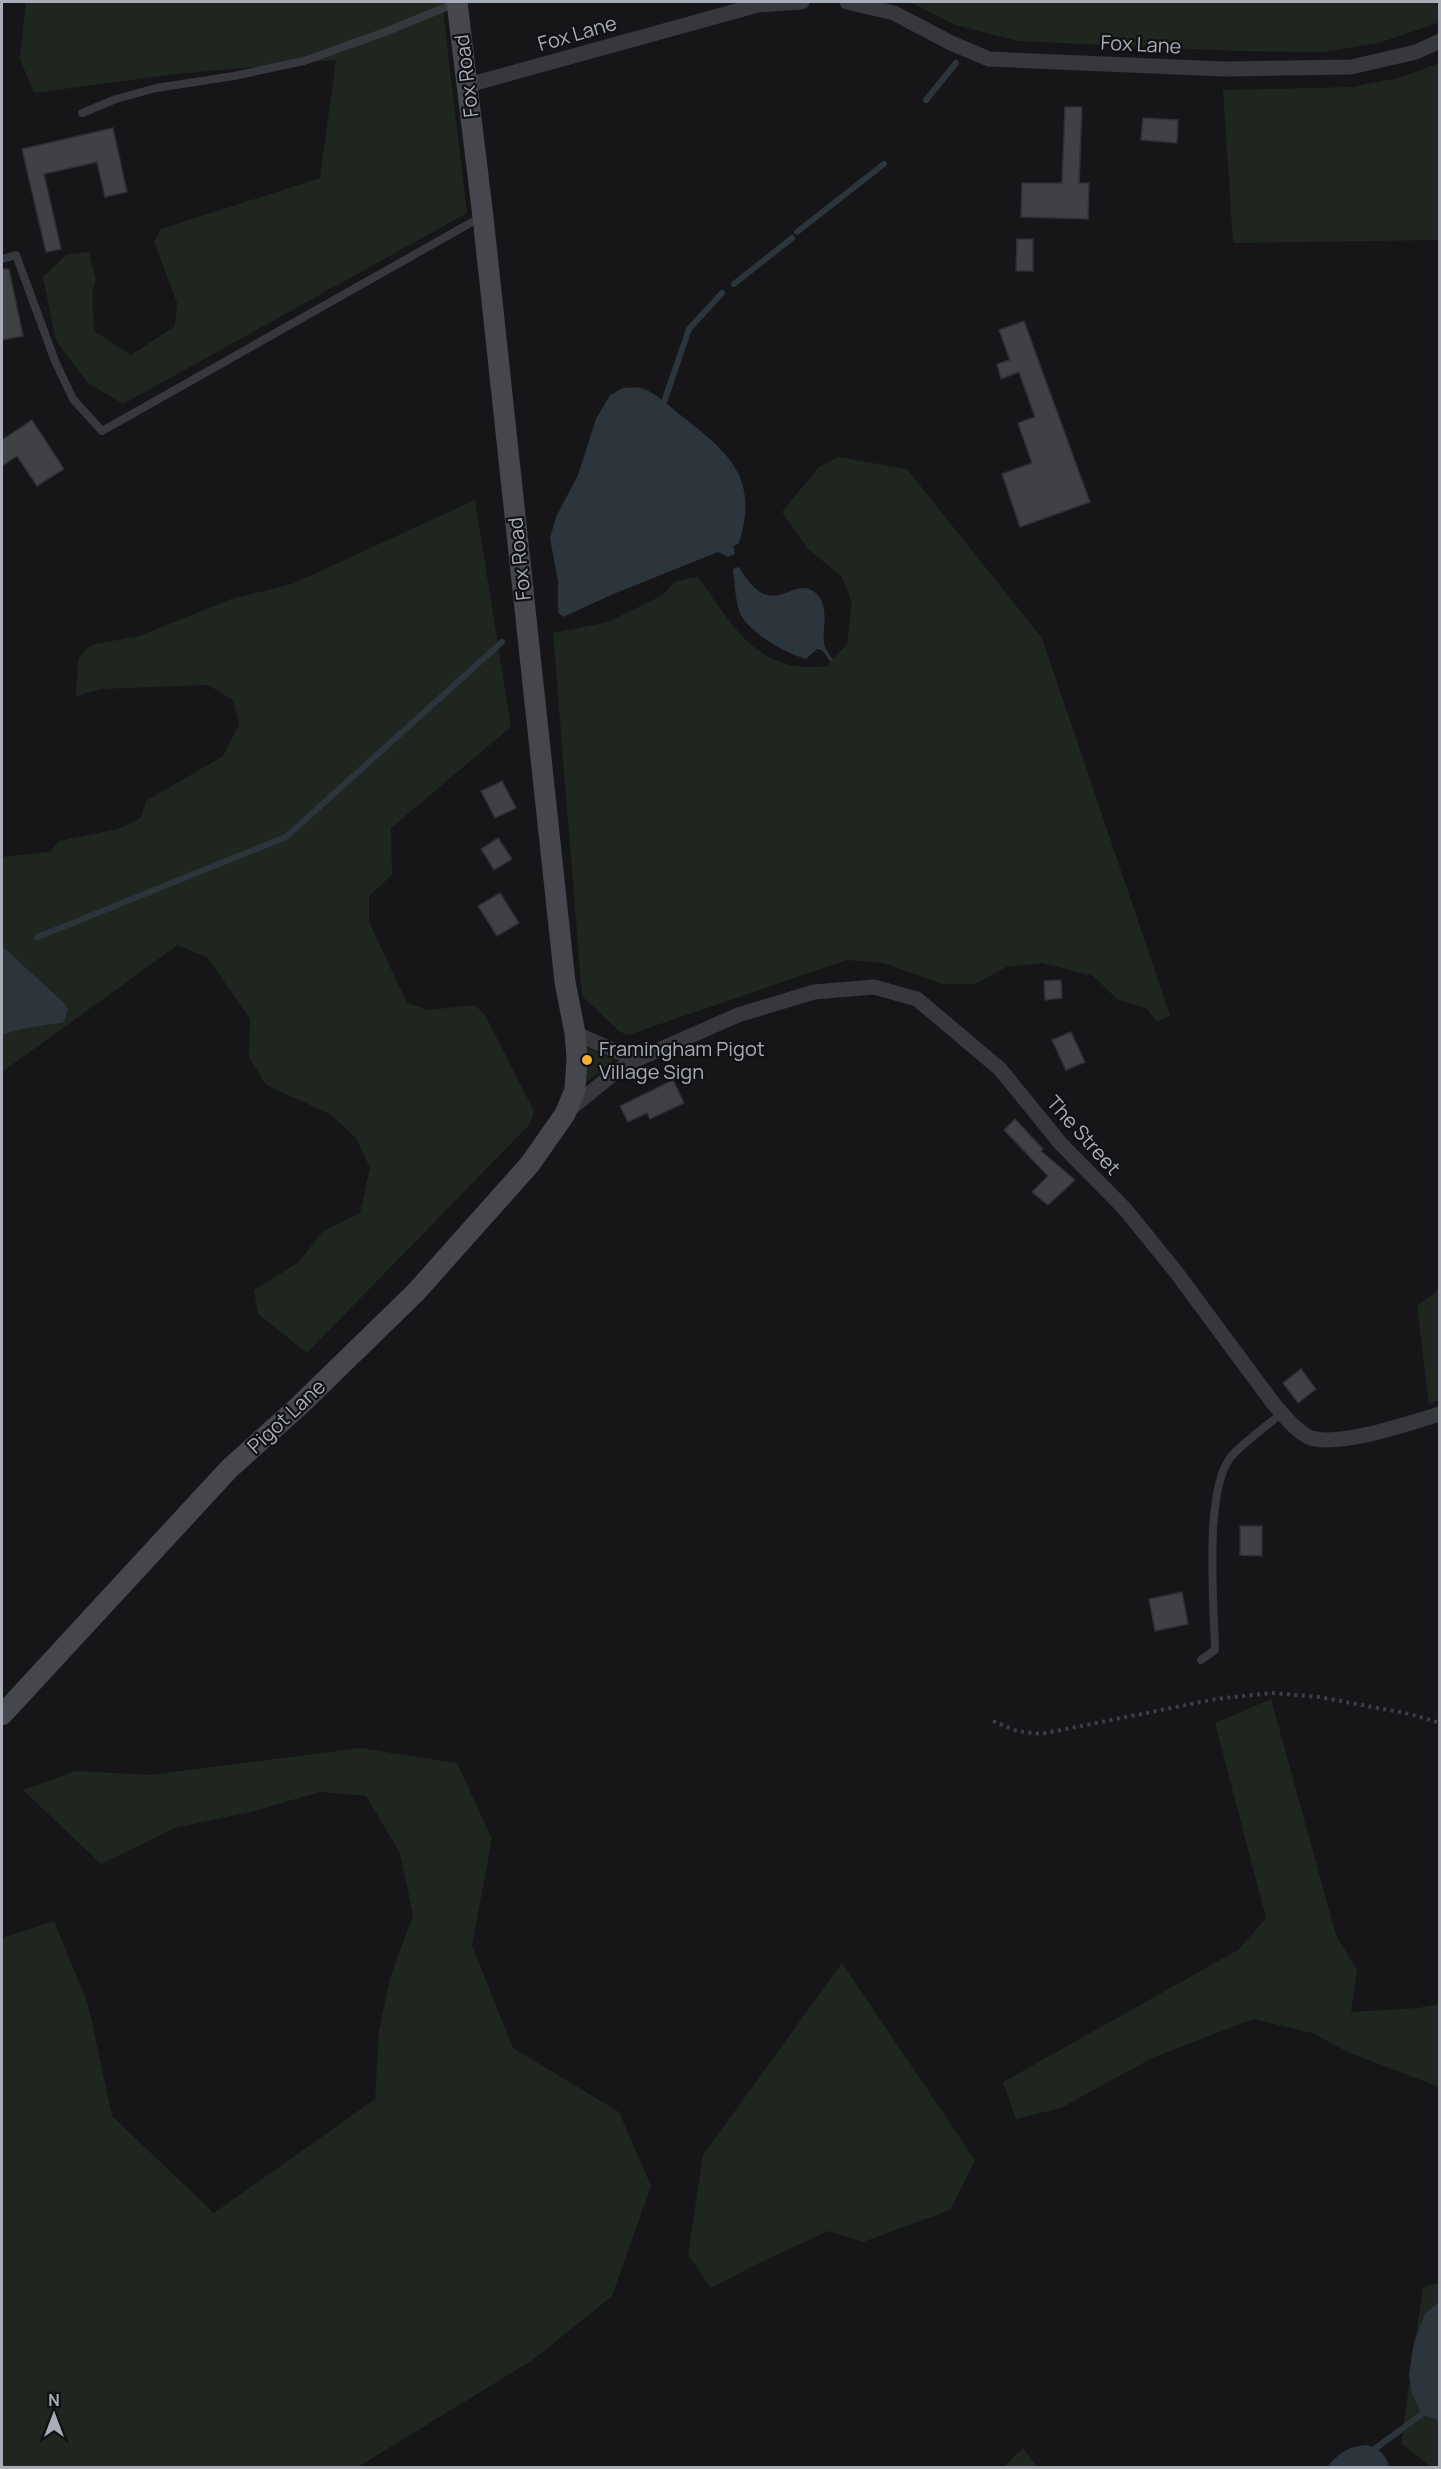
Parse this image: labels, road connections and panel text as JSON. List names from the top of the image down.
{
  "streets": {
    "street": [
      "Fox Lane",
      "Fox Road",
      "The Street",
      "Pigot Lane"
    ]
  },
  "crossings": [
    ["Fox Lane", "Fox Road"],
    ["Fox Road", "The Street"],
    ["Fox Road", "Pigot Lane"],
    ["The Street", "Pigot Lane"]
  ],
  "places": ["Framingham Pigot Village Sign"],
  "north": "top"
}
